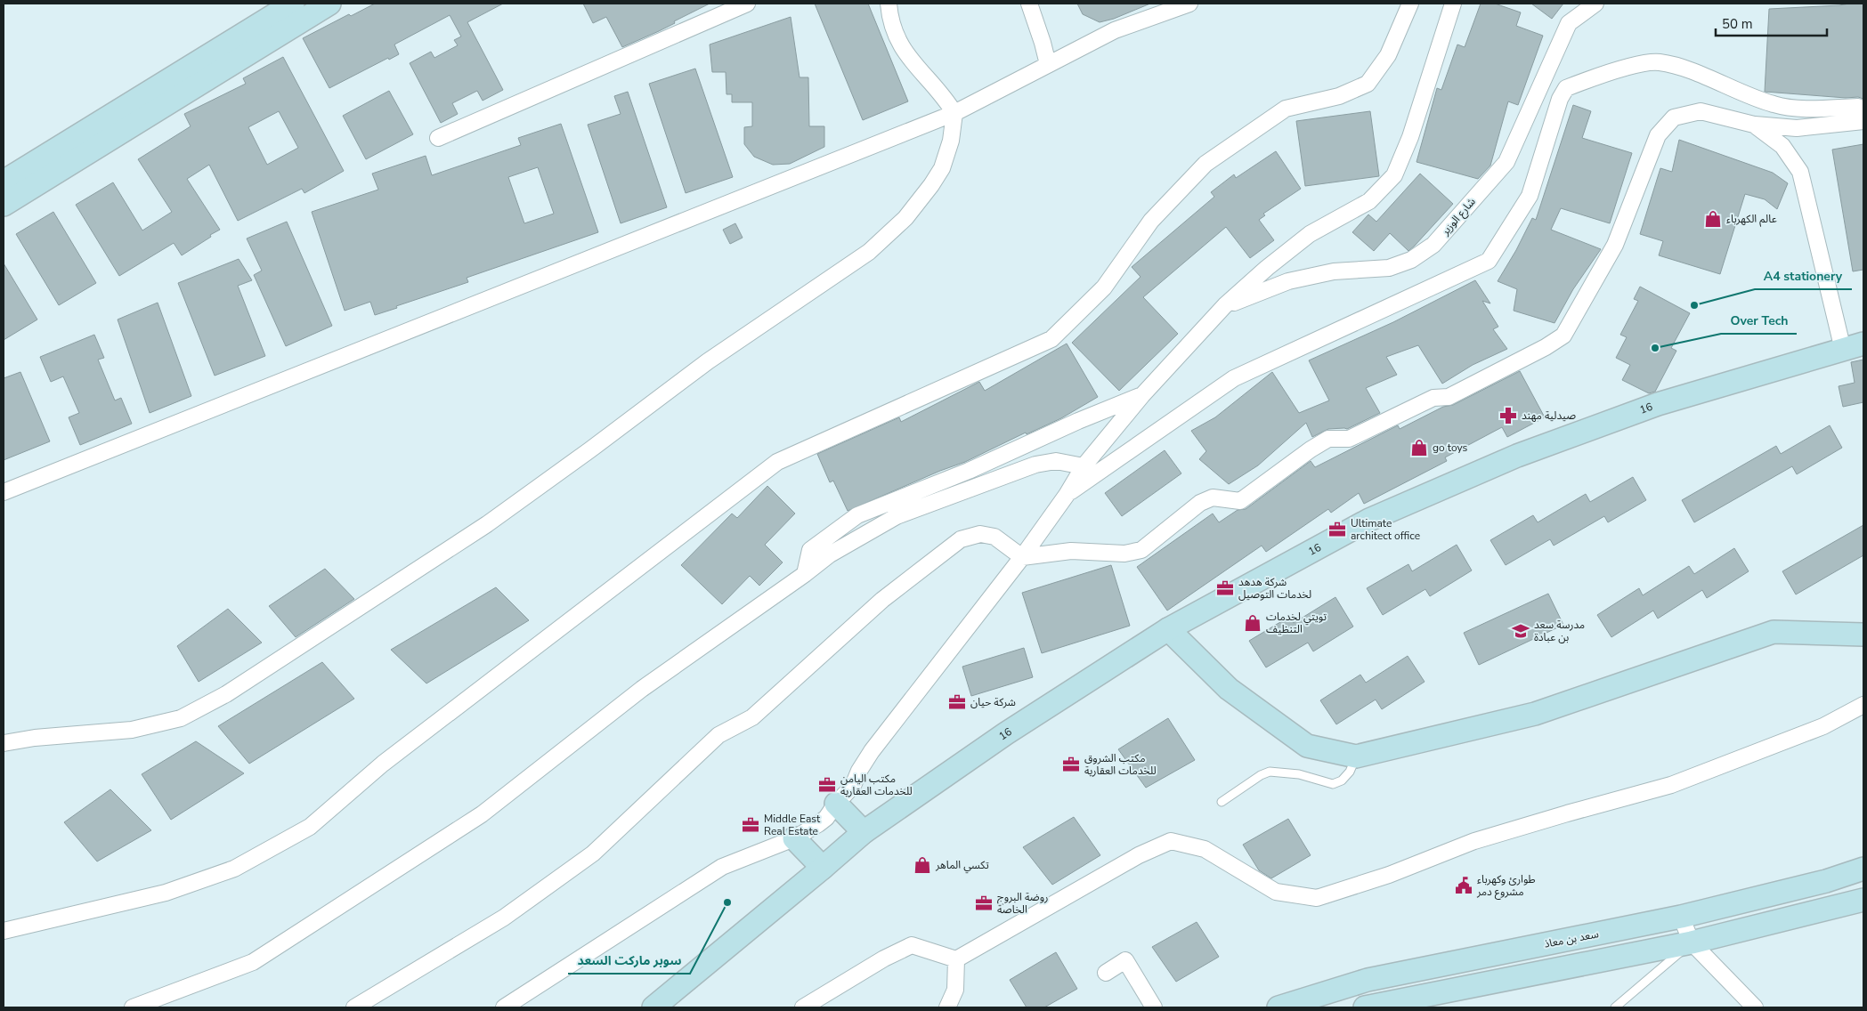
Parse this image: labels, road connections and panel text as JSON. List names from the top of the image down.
{
  "streets": {
    "street": ["شارع الوزير", "16", "سعد بن معاذ"]
  },
  "places": {
    "shop": [
      "عالم الكهرباء",
      "go toys",
      "تويتي لخدمات التنظيف",
      "تكسي الماهر"
    ],
    "other": ["A4 stationery", "Over Tech", "سوبر ماركت السعد"],
    "pharmacy": ["صيدلية مهند"],
    "office": [
      "Ultimate architect office",
      "شركة هدهد لخدمات التوصيل",
      "شركة حيان",
      "مكتب الشروق للخدمات العقارية",
      "مكتب اليامن للخدمات العقارية",
      "Middle East Real Estate",
      "روضة البروج الخاصة"
    ],
    "school or university": ["مدرسة سعد بن عبادة"],
    "public building": ["طوارئ وكهرباء مشروع دمر"]
  },
  "scale_bar": "50 m"
}
